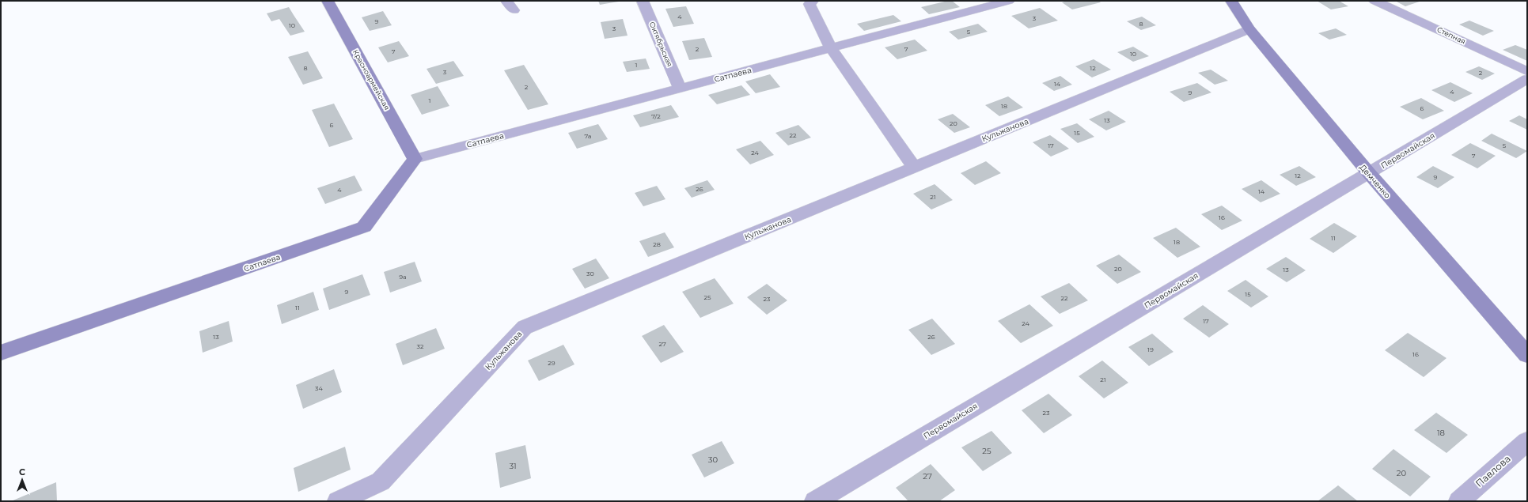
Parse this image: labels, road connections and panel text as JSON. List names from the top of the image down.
{
  "streets": {
    "street": [
      "Степная",
      "Октябрьская",
      "Сатпаева",
      "Красноармейская",
      "Кульжанова",
      "Первомайская",
      "Демченко",
      "Павлова"
    ]
  },
  "crossings": [
    ["Октябрьская", "Сатпаева"],
    ["Сатпаева", "Красноармейская"],
    ["Кульжанова", "Демченко"],
    ["Первомайская", "Демченко"]
  ],
  "house_numbers": [
    "4",
    "3",
    "9",
    "8",
    "10",
    "3",
    "5",
    "2",
    "7",
    "7",
    "10",
    "1",
    "8",
    "12",
    "3",
    "2",
    "14",
    "2",
    "4",
    "9",
    "1",
    "18",
    "6",
    "7/2",
    "13",
    "20",
    "6",
    "15",
    "22",
    "7а",
    "17",
    "5",
    "24",
    "7",
    "12",
    "9",
    "26",
    "4",
    "14",
    "21",
    "16",
    "11",
    "18",
    "28",
    "20",
    "13",
    "30",
    "9а",
    "9",
    "15",
    "25",
    "22",
    "23",
    "11",
    "17",
    "24",
    "13",
    "26",
    "27",
    "32",
    "19",
    "16",
    "29",
    "21",
    "34",
    "23",
    "18",
    "25",
    "30",
    "31",
    "20",
    "27"
  ],
  "north": "top"
}
